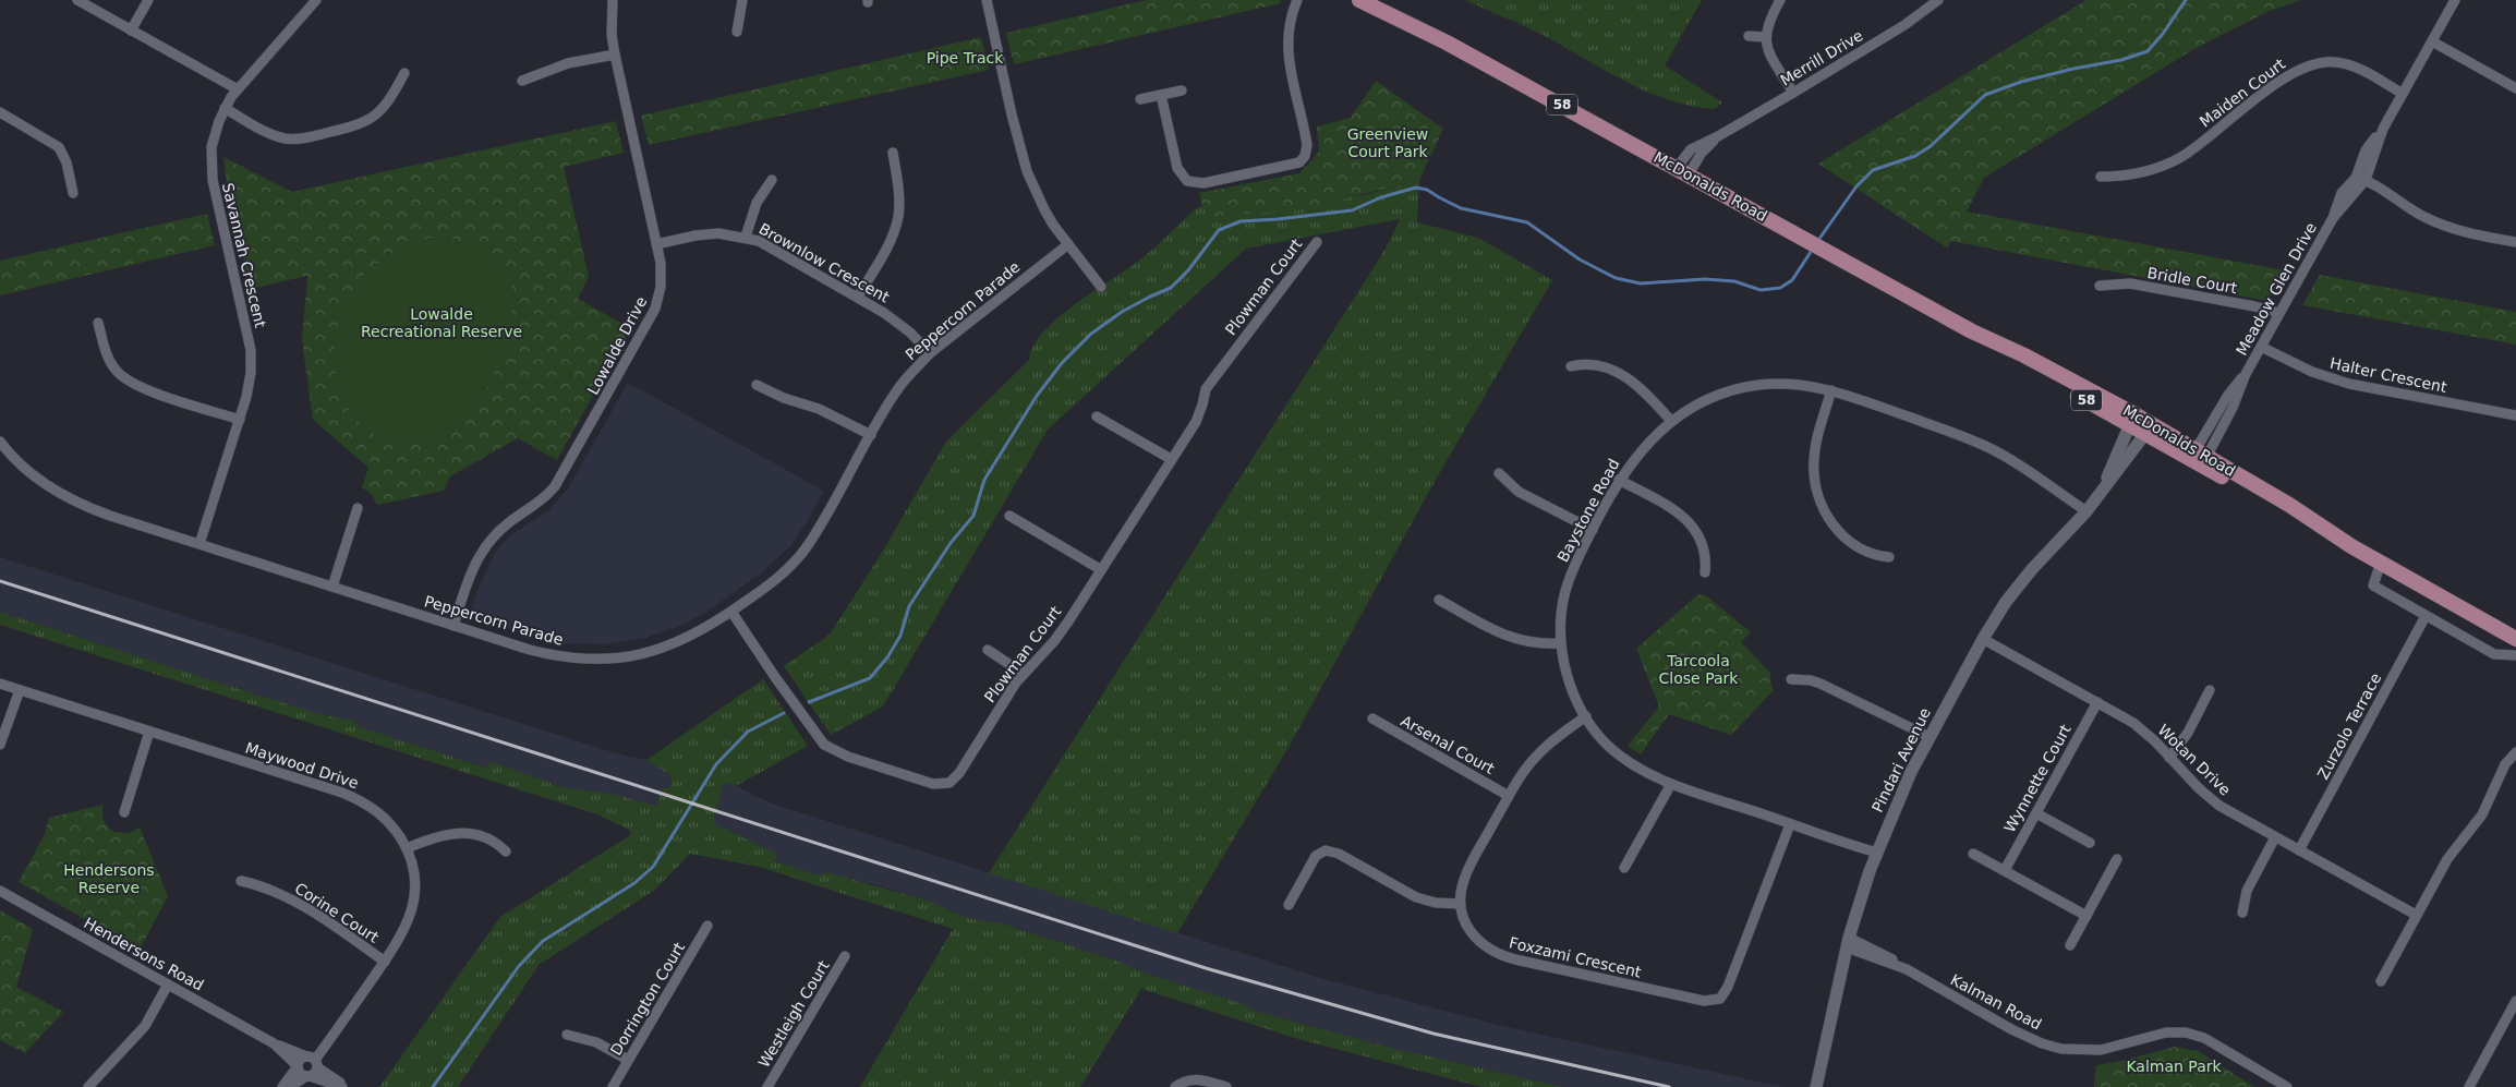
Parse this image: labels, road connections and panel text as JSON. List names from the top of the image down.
{
  "streets": {
    "main road": ["58", "McDonalds Road"],
    "street": [
      "Merrill Drive",
      "Maiden Court",
      "Savannah Crescent",
      "Brownlow Crescent",
      "Bridle Court",
      "Plowman Court",
      "Meadow Glen Drive",
      "Peppercorn Parade",
      "Lowalde Drive",
      "Halter Crescent",
      "Baystone Road",
      "Zurzolo Terrace",
      "Arsenal Court",
      "Pindari Avenue",
      "Wotan Drive",
      "Maywood Drive",
      "Wynnette Court",
      "Corine Court",
      "Hendersons Road",
      "Foxzami Crescent",
      "Dorrington Court",
      "Kalman Road",
      "Westleigh Court"
    ]
  },
  "crossings": [
    ["Merrill Drive", "McDonalds Road"],
    ["Maiden Court", "Meadow Glen Drive"],
    ["McDonalds Road", "Meadow Glen Drive"],
    ["McDonalds Road", "Pindari Avenue"],
    ["Savannah Crescent", "Peppercorn Parade"],
    ["Brownlow Crescent", "Peppercorn Parade"],
    ["Brownlow Crescent", "Lowalde Drive"],
    ["Bridle Court", "Meadow Glen Drive"],
    ["Plowman Court", "Peppercorn Parade"],
    ["Meadow Glen Drive", "Halter Crescent"],
    ["Peppercorn Parade", "Lowalde Drive"],
    ["Baystone Road", "Pindari Avenue"],
    ["Baystone Road", "Foxzami Crescent"],
    ["Zurzolo Terrace", "Wotan Drive"],
    ["Arsenal Court", "Foxzami Crescent"],
    ["Pindari Avenue", "Wotan Drive"],
    ["Pindari Avenue", "Kalman Road"],
    ["Wotan Drive", "Wynnette Court"],
    ["Maywood Drive", "Corine Court"],
    ["Maywood Drive", "Hendersons Road"]
  ],
  "parks": [
    "Pipe Track",
    "Greenview Court Park",
    "Lowalde Recreational Reserve",
    "Tarcoola Close Park",
    "Hendersons Reserve",
    "Kalman Park"
  ]
}
